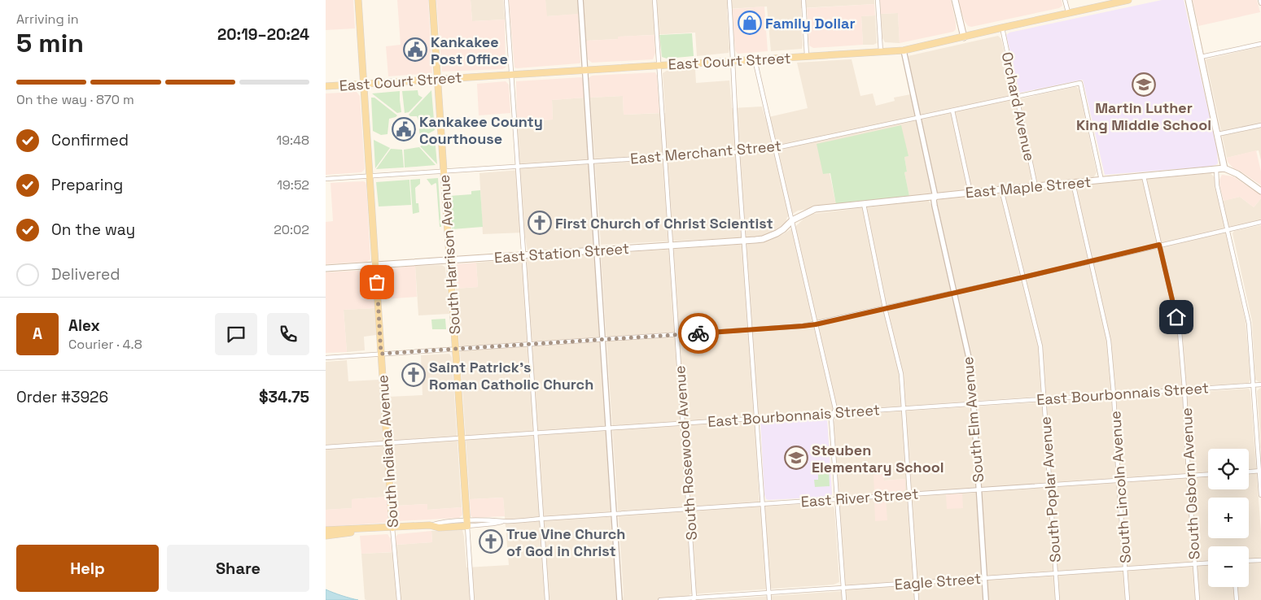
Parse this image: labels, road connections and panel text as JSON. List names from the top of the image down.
{
  "streets": {
    "main road": [
      "East Court Street",
      "East Maple Street",
      "East Station Street",
      "South Harrison Avenue",
      "South Indiana Avenue",
      "East River Street"
    ],
    "street": [
      "Orchard Avenue",
      "East Merchant Street",
      "East Bourbonnais Street",
      "South Elm Avenue",
      "South Rosewood Avenue",
      "South Osborn Avenue",
      "South Lincoln Avenue",
      "South Poplar Avenue",
      "Eagle Street"
    ]
  },
  "crossings": [
    ["East Court Street", "Orchard Avenue"],
    ["East Court Street", "South Harrison Avenue"],
    ["East Court Street", "South Elm Avenue"],
    ["East Court Street", "South Indiana Avenue"],
    ["East Court Street", "South Rosewood Avenue"],
    ["Orchard Avenue", "East Merchant Street"],
    ["Orchard Avenue", "East Maple Street"],
    ["East Merchant Street", "East Maple Street"],
    ["East Merchant Street", "South Harrison Avenue"],
    ["East Merchant Street", "South Elm Avenue"],
    ["East Merchant Street", "South Indiana Avenue"],
    ["East Merchant Street", "South Rosewood Avenue"],
    ["East Maple Street", "East Station Street"],
    ["East Maple Street", "South Elm Avenue"],
    ["East Maple Street", "South Osborn Avenue"],
    ["East Maple Street", "South Lincoln Avenue"],
    ["East Maple Street", "South Poplar Avenue"],
    ["East Station Street", "South Harrison Avenue"],
    ["East Station Street", "South Indiana Avenue"],
    ["East Station Street", "South Rosewood Avenue"],
    ["South Harrison Avenue", "East Bourbonnais Street"],
    ["South Harrison Avenue", "East River Street"],
    ["East Bourbonnais Street", "South Elm Avenue"],
    ["East Bourbonnais Street", "South Indiana Avenue"],
    ["East Bourbonnais Street", "South Rosewood Avenue"],
    ["East Bourbonnais Street", "South Osborn Avenue"],
    ["East Bourbonnais Street", "South Lincoln Avenue"],
    ["East Bourbonnais Street", "South Poplar Avenue"],
    ["South Elm Avenue", "East River Street"],
    ["South Elm Avenue", "Eagle Street"],
    ["South Indiana Avenue", "East River Street"],
    ["South Rosewood Avenue", "East River Street"],
    ["South Rosewood Avenue", "Eagle Street"],
    ["South Osborn Avenue", "East River Street"],
    ["South Osborn Avenue", "Eagle Street"],
    ["South Lincoln Avenue", "East River Street"],
    ["South Lincoln Avenue", "Eagle Street"],
    ["South Poplar Avenue", "East River Street"],
    ["South Poplar Avenue", "Eagle Street"]
  ],
  "places": {
    "shop": ["Family Dollar"],
    "public building": ["Kankakee Post Office", "Kankakee County Courthouse"],
    "school or university": ["Martin Luther King Middle School", "Steuben Elementary School"],
    "church": ["First Church of Christ Scientist", "Saint Patrick's Roman Catholic Church", "True Vine Church of God in Christ"]
  },
  "page": {
    "heading": ["5 min", "Arriving in", "20:19–20:24"],
    "panel": [
      "Alex",
      "Courier · 4.8",
      "Order #3926",
      "$34.75"
    ],
    "bar": "On the way · 870 m",
    "list": [
      ["Confirmed", "19:48"],
      ["Preparing", "19:52"],
      ["On the way", "20:02"],
      "Delivered"
    ],
    "round": "A",
    "map_buttons": ["+", "−"],
    "buttons": ["Help", "Share"]
  }
}
